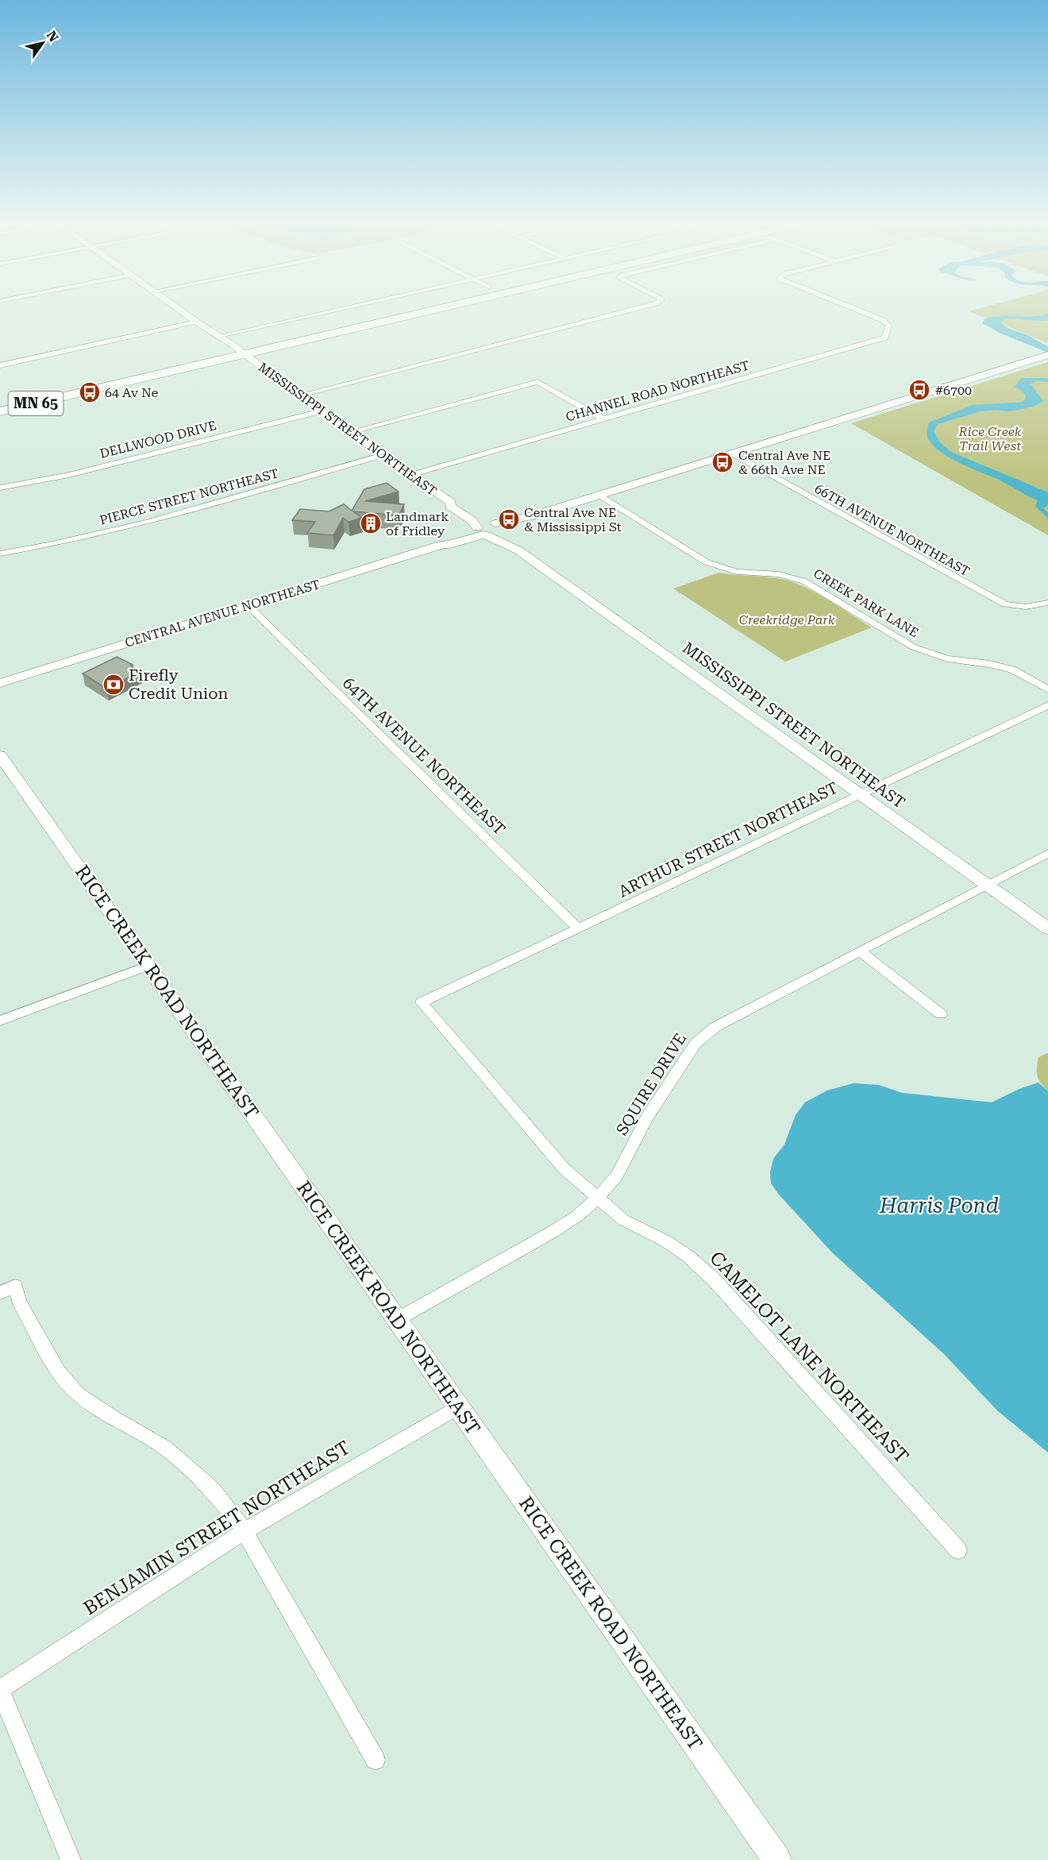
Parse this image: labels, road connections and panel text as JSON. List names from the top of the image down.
{
  "streets": {
    "highway": ["MN 65"],
    "street": [
      "CHANNEL ROAD NORTHEAST",
      "MISSISSIPPI STREET NORTHEAST",
      "DELLWOOD DRIVE",
      "PIERCE STREET NORTHEAST",
      "66TH AVENUE NORTHEAST",
      "CREEK PARK LANE",
      "CENTRAL AVENUE NORTHEAST",
      "64TH AVENUE NORTHEAST",
      "ARTHUR STREET NORTHEAST",
      "RICE CREEK ROAD NORTHEAST",
      "SQUIRE DRIVE",
      "CAMELOT LANE NORTHEAST",
      "BENJAMIN STREET NORTHEAST"
    ]
  },
  "crossings": [
    ["CHANNEL ROAD NORTHEAST", "MISSISSIPPI STREET NORTHEAST"],
    ["MN 65", "MISSISSIPPI STREET NORTHEAST"],
    ["MISSISSIPPI STREET NORTHEAST", "DELLWOOD DRIVE"],
    ["MISSISSIPPI STREET NORTHEAST", "PIERCE STREET NORTHEAST"],
    ["MISSISSIPPI STREET NORTHEAST", "CENTRAL AVENUE NORTHEAST"],
    ["MISSISSIPPI STREET NORTHEAST", "ARTHUR STREET NORTHEAST"],
    ["MISSISSIPPI STREET NORTHEAST", "SQUIRE DRIVE"],
    ["CENTRAL AVENUE NORTHEAST", "64TH AVENUE NORTHEAST"],
    ["64TH AVENUE NORTHEAST", "ARTHUR STREET NORTHEAST"],
    ["ARTHUR STREET NORTHEAST", "CAMELOT LANE NORTHEAST"],
    ["RICE CREEK ROAD NORTHEAST", "SQUIRE DRIVE"],
    ["RICE CREEK ROAD NORTHEAST", "BENJAMIN STREET NORTHEAST"],
    ["SQUIRE DRIVE", "CAMELOT LANE NORTHEAST"]
  ],
  "water": ["Harris Pond"],
  "parks": ["Rice Creek Trail West", "Creekridge Park"],
  "places": {
    "bus stop": [
      "#6700",
      "64 Av Ne",
      "Central Ave NE & 66th Ave NE",
      "Central Ave NE & Mississippi St"
    ],
    "building": ["Landmark of Fridley"],
    "bank": ["Firefly Credit Union"]
  },
  "north": "top right"
}
